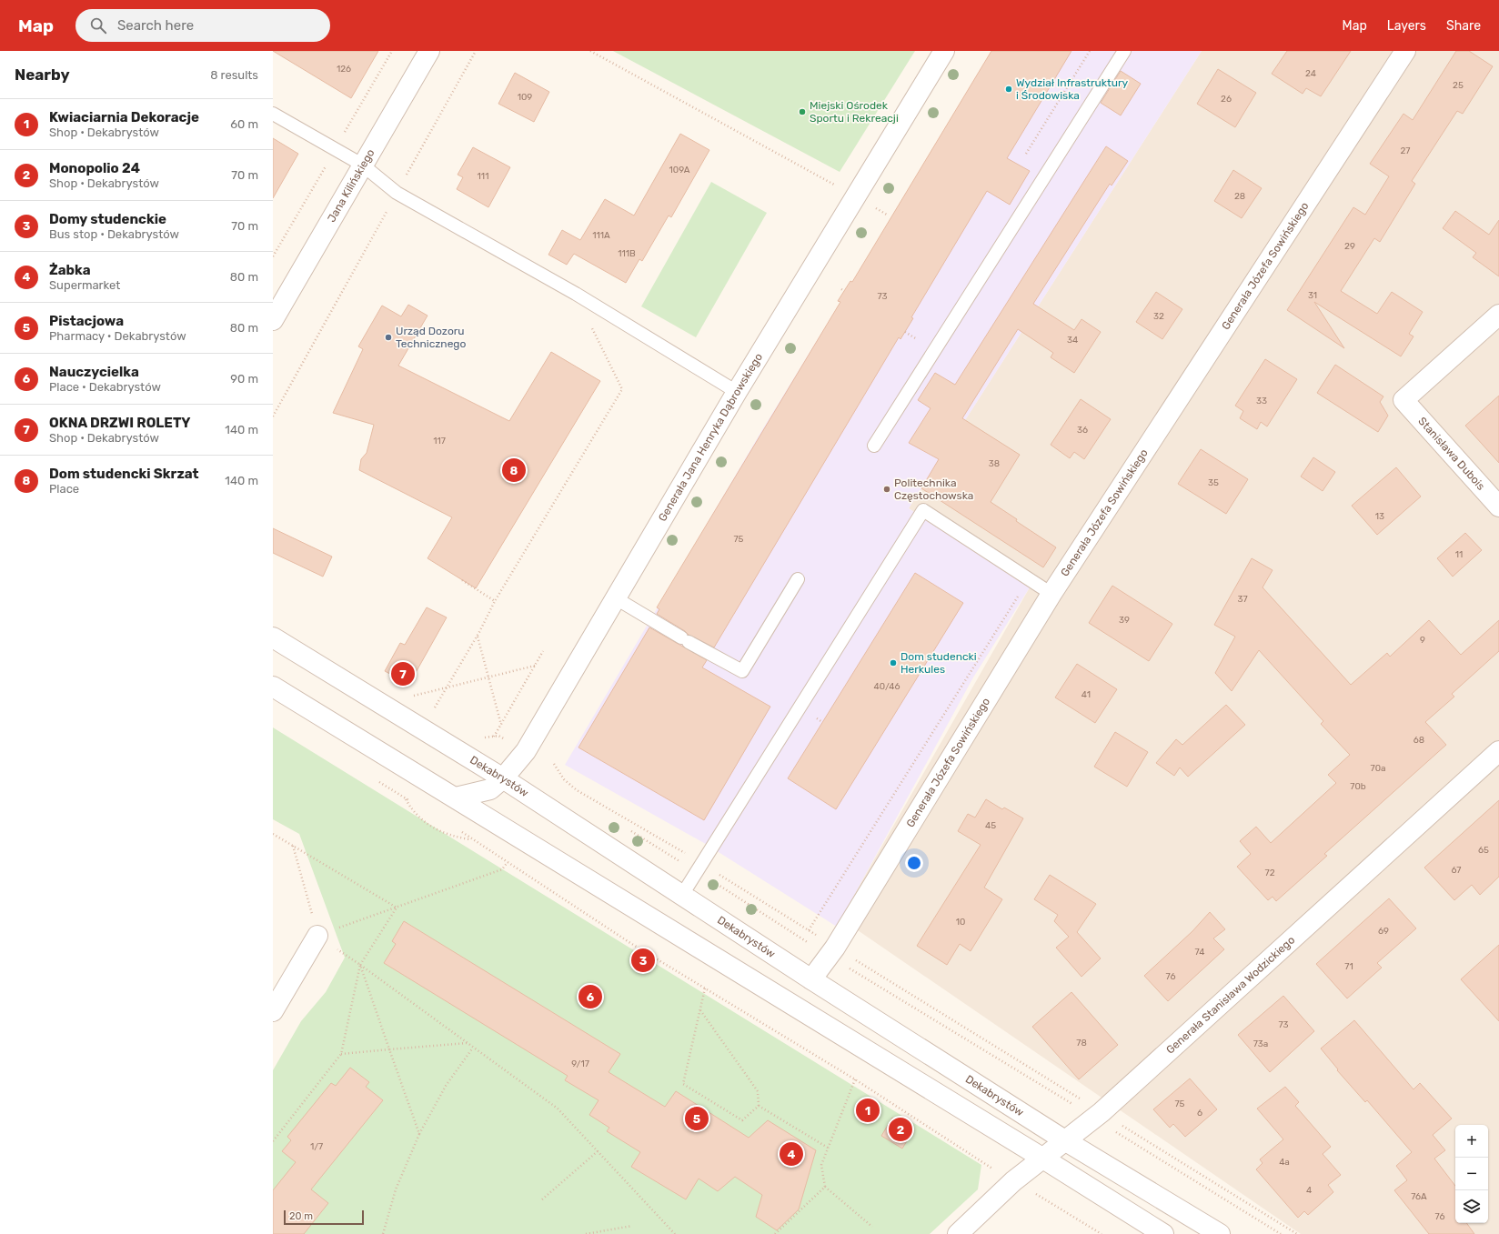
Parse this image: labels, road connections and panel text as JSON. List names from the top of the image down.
{
  "streets": {
    "street": [
      "Jana Kilińskiego",
      "Generała Józefa Sowińskiego",
      "Generała Jana Henryka Dąbrowskiego",
      "Stanisława Dubois",
      "Dekabrystów",
      "Generała Stanisława Wodzickiego"
    ]
  },
  "crossings": [
    ["Generała Józefa Sowińskiego", "Dekabrystów"],
    ["Generała Jana Henryka Dąbrowskiego", "Dekabrystów"],
    ["Dekabrystów", "Generała Stanisława Wodzickiego"]
  ],
  "places": [
    "Wydział Infrastruktury i Środowiska",
    "Miejski Ośrodek Sportu i Rekreacji",
    "Urząd Dozoru Technicznego",
    "Politechnika Częstochowska",
    "Dom studencki Herkules"
  ],
  "house_numbers": [
    "126",
    "24",
    "25",
    "109",
    "26",
    "27",
    "109A",
    "111",
    "28",
    "111A",
    "29",
    "111B",
    "31",
    "73",
    "32",
    "34",
    "33",
    "36",
    "117",
    "38",
    "35",
    "13",
    "75",
    "11",
    "37",
    "39",
    "9",
    "40/46",
    "41",
    "68",
    "70a",
    "70b",
    "45",
    "65",
    "67",
    "72",
    "10",
    "69",
    "74",
    "71",
    "76",
    "73",
    "78",
    "73a",
    "9/17",
    "75",
    "6",
    "1/7",
    "4a",
    "4",
    "76A",
    "76"
  ],
  "scale_bar": "20 m",
  "page": {
    "header": "Map",
    "search": "Search here",
    "nav": ["Map", "Layers", "Share"],
    "heading": ["Nearby", "8 results"],
    "list": [
      {
        "mark": "1",
        "name": "Kwiaciarnia Dekoracje",
        "note": "Shop · Dekabrystów",
        "value": "60 m"
      },
      {
        "mark": "2",
        "name": "Monopolio 24",
        "note": "Shop · Dekabrystów",
        "value": "70 m"
      },
      {
        "mark": "3",
        "name": "Domy studenckie",
        "note": "Bus stop · Dekabrystów",
        "value": "70 m"
      },
      {
        "mark": "4",
        "name": "Żabka",
        "note": "Supermarket",
        "value": "80 m"
      },
      {
        "mark": "5",
        "name": "Pistacjowa",
        "note": "Pharmacy · Dekabrystów",
        "value": "80 m"
      },
      {
        "mark": "6",
        "name": "Nauczycielka",
        "note": "Place · Dekabrystów",
        "value": "90 m"
      },
      {
        "mark": "7",
        "name": "OKNA DRZWI ROLETY",
        "note": "Shop · Dekabrystów",
        "value": "140 m"
      },
      {
        "mark": "8",
        "name": "Dom studencki Skrzat",
        "note": "Place",
        "value": "140 m"
      }
    ],
    "pins": [
      "8",
      "7",
      "3",
      "6",
      "1",
      "5",
      "2",
      "4"
    ],
    "map_buttons": ["+", "−"],
    "scale": "20 m"
  }
}
